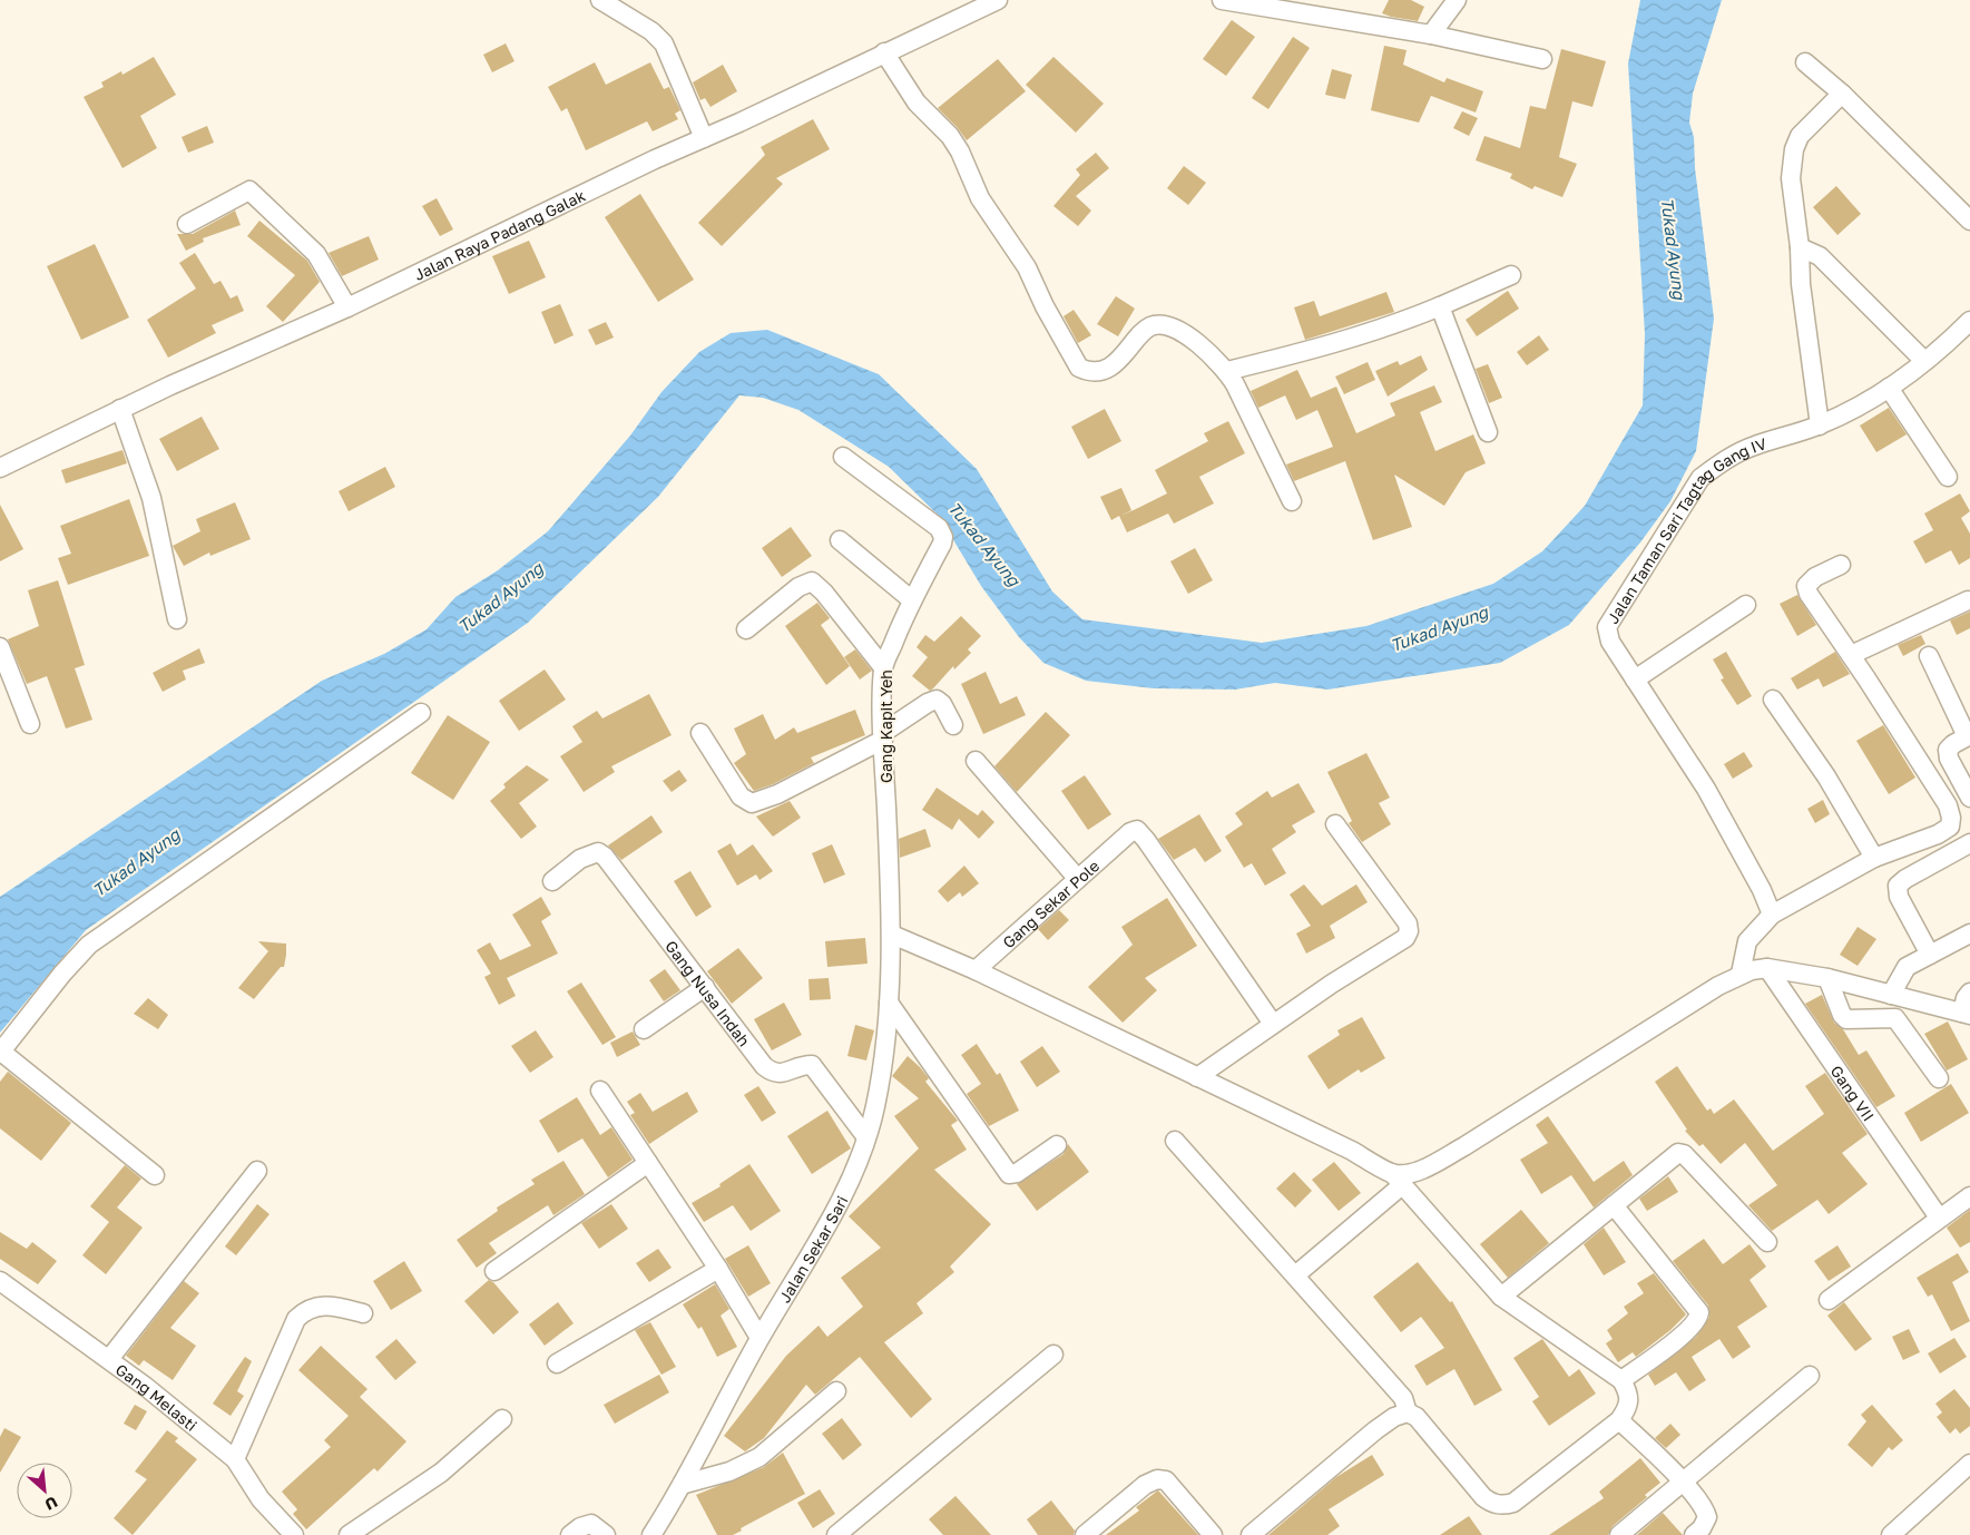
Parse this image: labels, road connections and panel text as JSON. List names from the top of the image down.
{
  "streets": {
    "street": [
      "Jalan Raya Padang Galak",
      "Jalan Taman Sari Tagtag Gang IV",
      "Gang Kapit Yeh",
      "Gang Sekar Pole",
      "Gang Nusa Indah",
      "Gang VII",
      "Jalan Sekar Sari",
      "Gang Melasti"
    ]
  },
  "crossings": [
    ["Gang Kapit Yeh", "Jalan Sekar Sari"],
    ["Gang Nusa Indah", "Jalan Sekar Sari"]
  ],
  "water": ["Tukad Ayung"],
  "north": "bottom right"
}
